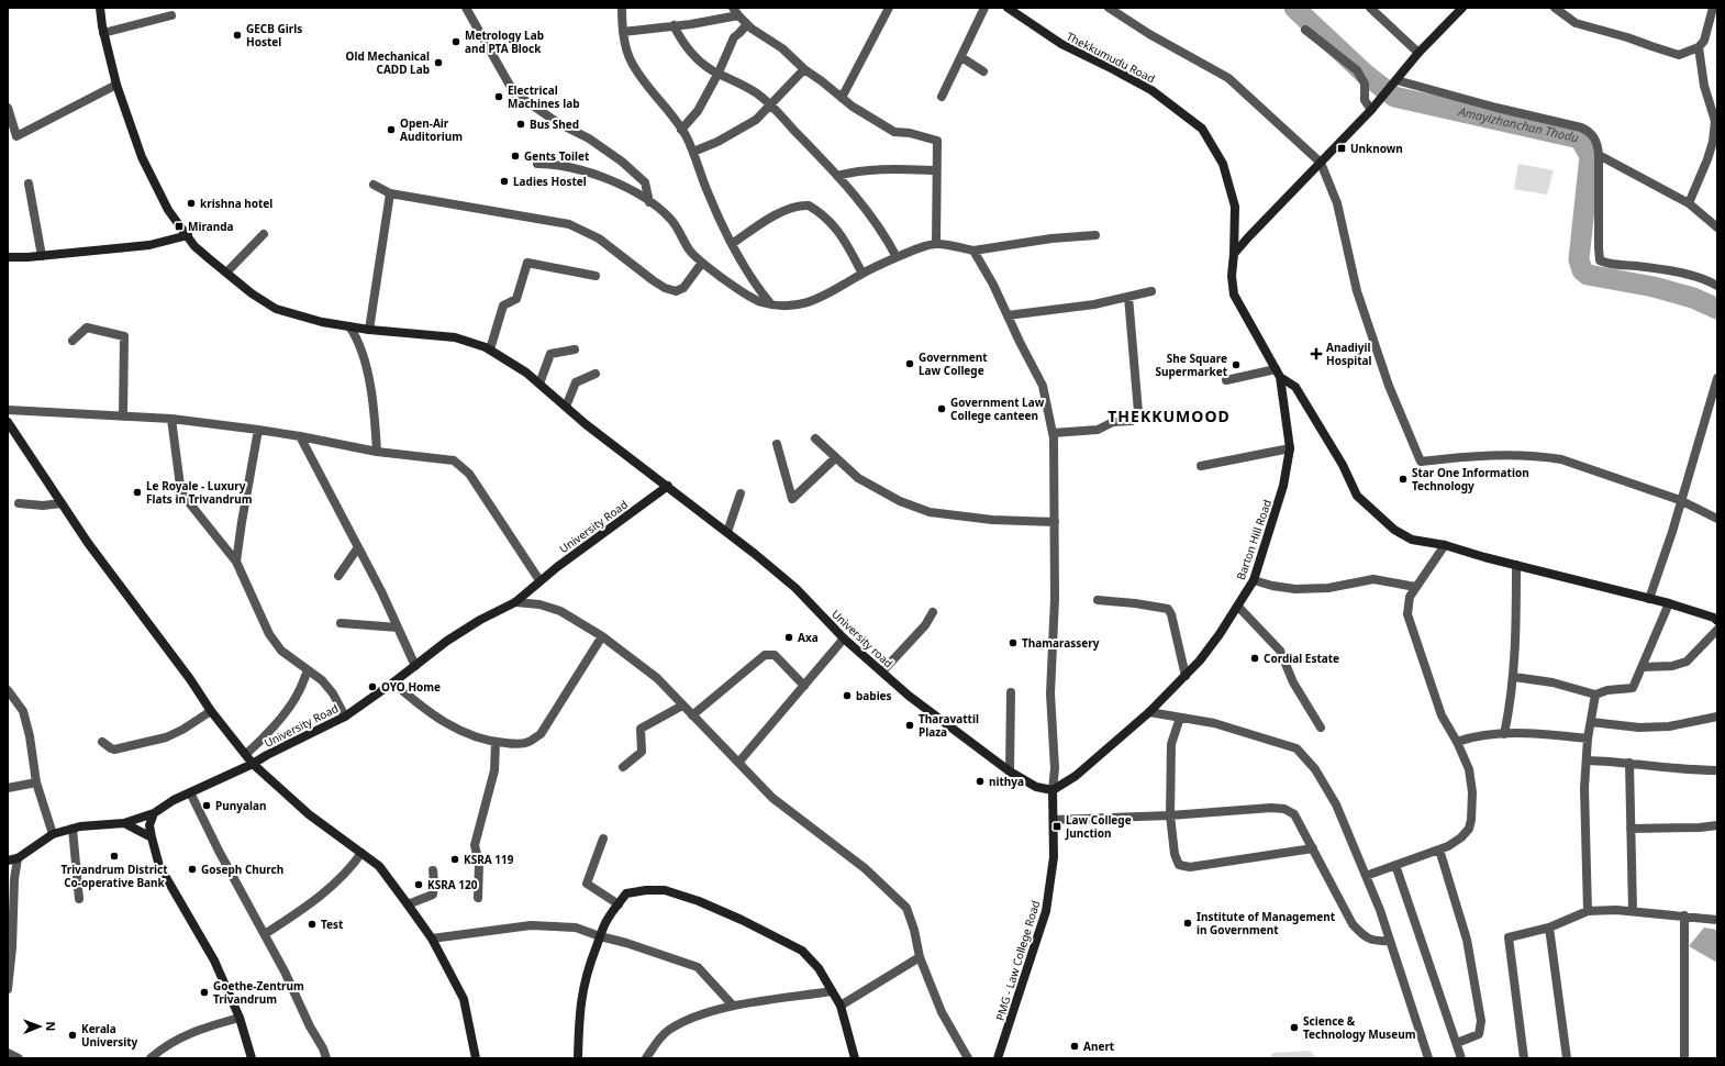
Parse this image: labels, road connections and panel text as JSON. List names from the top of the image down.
{
  "streets": {
    "street": [
      "Thekkumudu Road",
      "University Road",
      "Barton Hill Road",
      "University road",
      "PMG - Law College Road"
    ]
  },
  "crossings": [
    ["Thekkumudu Road", "Barton Hill Road"],
    ["University Road", "University road"],
    ["Barton Hill Road", "University road"],
    ["Barton Hill Road", "PMG - Law College Road"],
    ["University road", "PMG - Law College Road"]
  ],
  "districts": ["THEKKUMOOD"],
  "water": ["Amayizhanchan Thodu"],
  "places": {
    "other": [
      "GECB Girls Hostel",
      "Metrology Lab and PTA Block",
      "Old Mechanical CADD Lab",
      "Electrical Machines lab",
      "Bus Shed",
      "Open-Air Auditorium",
      "Gents Toilet",
      "Ladies Hostel",
      "krishna hotel",
      "Government Law College",
      "She Square Supermarket",
      "Government Law College canteen",
      "Star One Information Technology",
      "Le Royale - Luxury Flats in Trivandrum",
      "Axa",
      "Thamarassery",
      "Cordial Estate",
      "OYO Home",
      "babies",
      "Tharavattil Plaza",
      "nithya",
      "Punyalan",
      "Trivandrum District Co-operative Bank",
      "KSRA 119",
      "Goseph Church",
      "KSRA 120",
      "Institute of Management in Government",
      "Test",
      "Goethe-Zentrum Trivandrum",
      "Science & Technology Museum",
      "Kerala University",
      "Anert"
    ],
    "transit": ["Unknown", "Miranda", "Law College Junction"],
    "health": ["Anadiyil Hospital"]
  },
  "north": "right"
}
